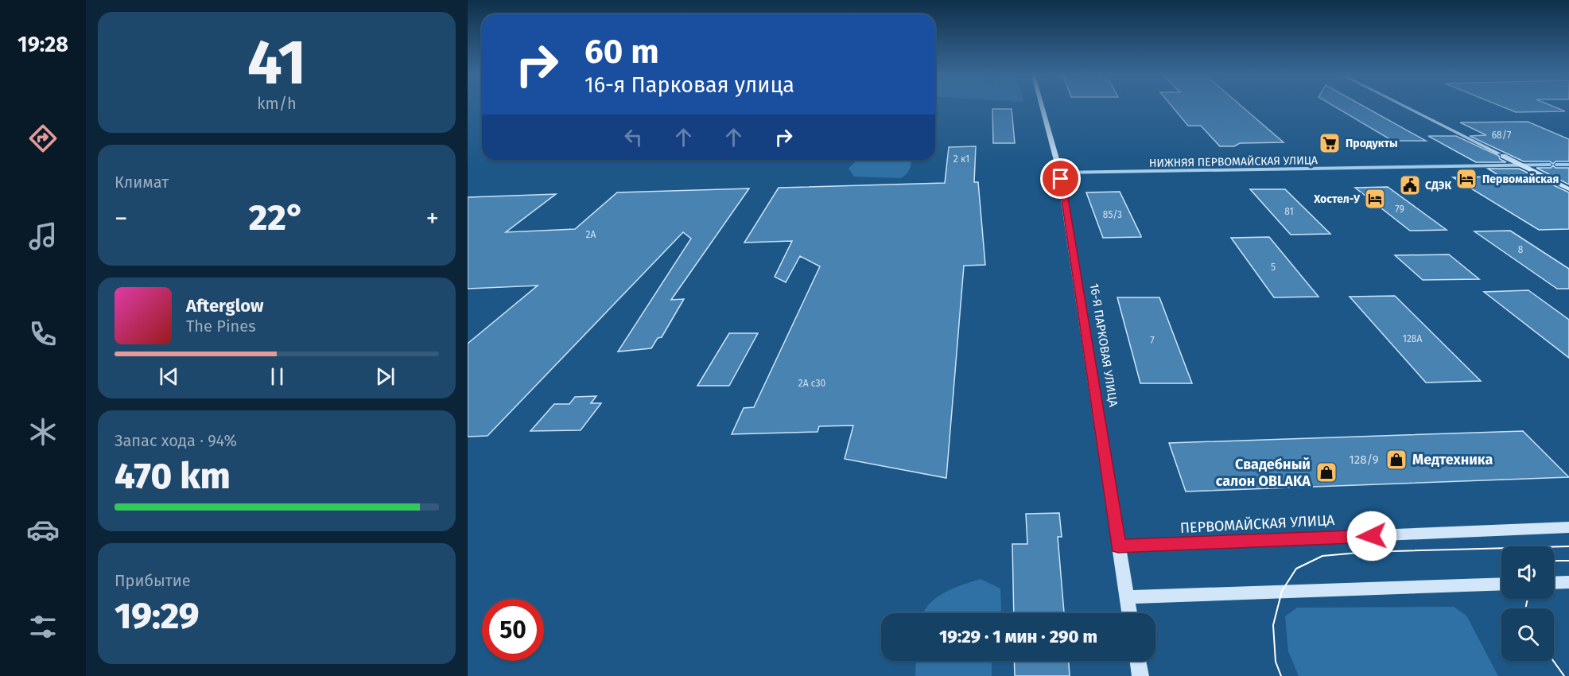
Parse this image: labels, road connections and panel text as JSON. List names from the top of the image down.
{
  "streets": {
    "main road": ["16-Я ПАРКОВАЯ УЛИЦА", "ПЕРВОМАЙСКАЯ УЛИЦА"],
    "street": ["НИЖНЯЯ ПЕРВОМАЙСКАЯ УЛИЦА"]
  },
  "crossings": [
    ["НИЖНЯЯ ПЕРВОМАЙСКАЯ УЛИЦА", "16-Я ПАРКОВАЯ УЛИЦА"],
    ["16-Я ПАРКОВАЯ УЛИЦА", "ПЕРВОМАЙСКАЯ УЛИЦА"]
  ],
  "places": {
    "supermarket": ["Продукты"],
    "hotel": ["Первомайская", "Хостел-У"],
    "public building": ["СДЭК"],
    "shop": ["Медтехника", "Свадебный салон OBLAKA"]
  },
  "house_numbers": [
    "68/7",
    "2 к1",
    "79",
    "81",
    "85/3",
    "2А",
    "8",
    "5",
    "128А",
    "7",
    "2А с30",
    "128/9"
  ],
  "page": {
    "tabs": "19:28",
    "tile": [
      ["41", "km/h"],
      "Климат",
      ["Запас хода · 94%", "470 km"],
      ["Прибытие", "19:29"]
    ],
    "turn": ["60 m", "16-я Парковая улица"],
    "heat": ["−", "22°", "+"],
    "song": ["Afterglow", "The Pines"],
    "limit": "50",
    "trip": "19:29 · 1 мин · 290 m"
  }
}
